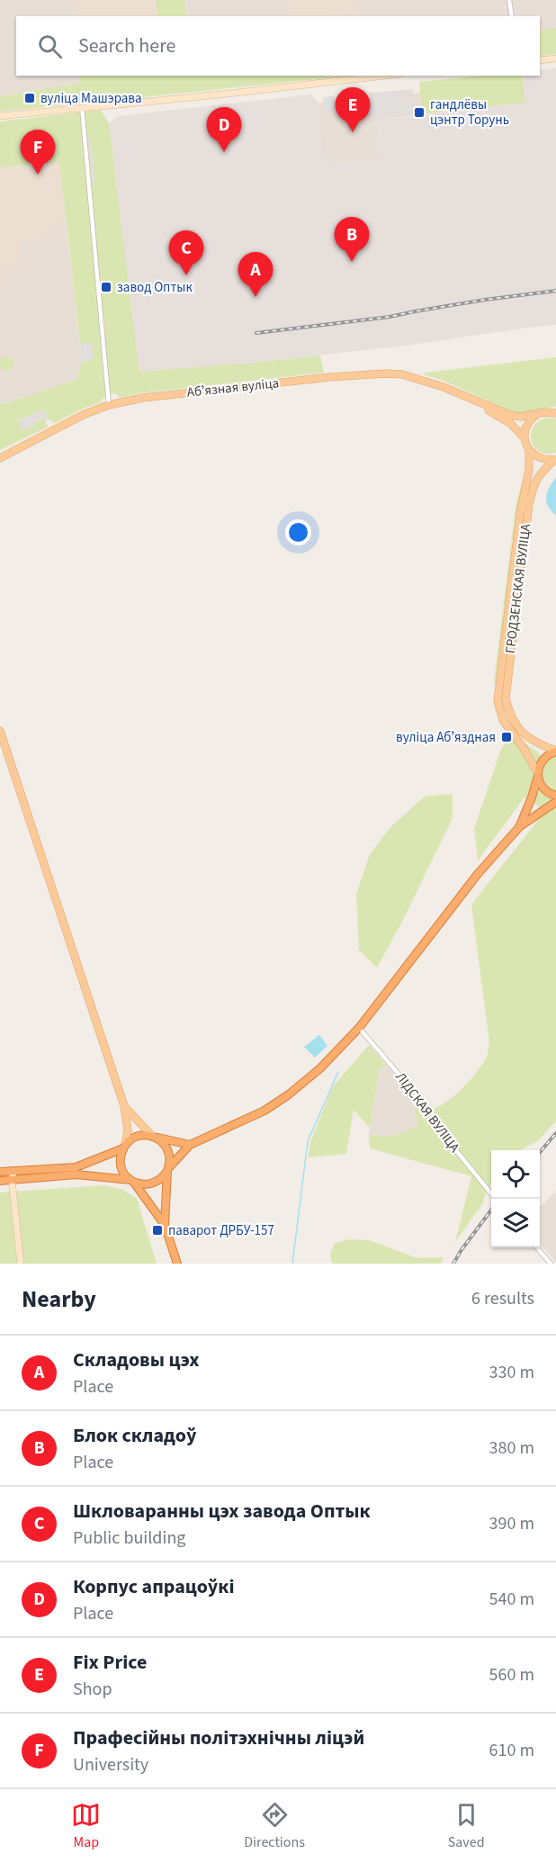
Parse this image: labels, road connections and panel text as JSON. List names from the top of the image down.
{
  "streets": {
    "main road": ["Абʼязная вуліца", "ГРОДЗЕНСКАЯ ВУЛІЦА"],
    "street": ["ЛІДСКАЯ ВУЛІЦА"]
  },
  "crossings": [
    ["Абʼязная вуліца", "ГРОДЗЕНСКАЯ ВУЛІЦА"]
  ],
  "places": {
    "transit": [
      "вуліца Машэрава",
      "гандлёвы цэнтр Торунь",
      "завод Оптык",
      "вуліца Абʼяздная",
      "паварот ДРБУ-157"
    ]
  },
  "page": {
    "search": "Search here",
    "pins": [
      "E",
      "D",
      "F",
      "B",
      "C",
      "A"
    ],
    "heading": ["Nearby", "6 results"],
    "list": [
      {
        "mark": "A",
        "name": "Складовы цэх",
        "note": "Place",
        "value": "330 m"
      },
      {
        "mark": "B",
        "name": "Блок складоў",
        "note": "Place",
        "value": "380 m"
      },
      {
        "mark": "C",
        "name": "Шкловаранны цэх завода Оптык",
        "note": "Public building",
        "value": "390 m"
      },
      {
        "mark": "D",
        "name": "Корпус апрацоўкі",
        "note": "Place",
        "value": "540 m"
      },
      {
        "mark": "E",
        "name": "Fix Price",
        "note": "Shop",
        "value": "560 m"
      },
      {
        "mark": "F",
        "name": "Прафесійны політэхнічны ліцэй",
        "note": "University",
        "value": "610 m"
      }
    ],
    "nav": ["Map", "Directions", "Saved"]
  }
}
